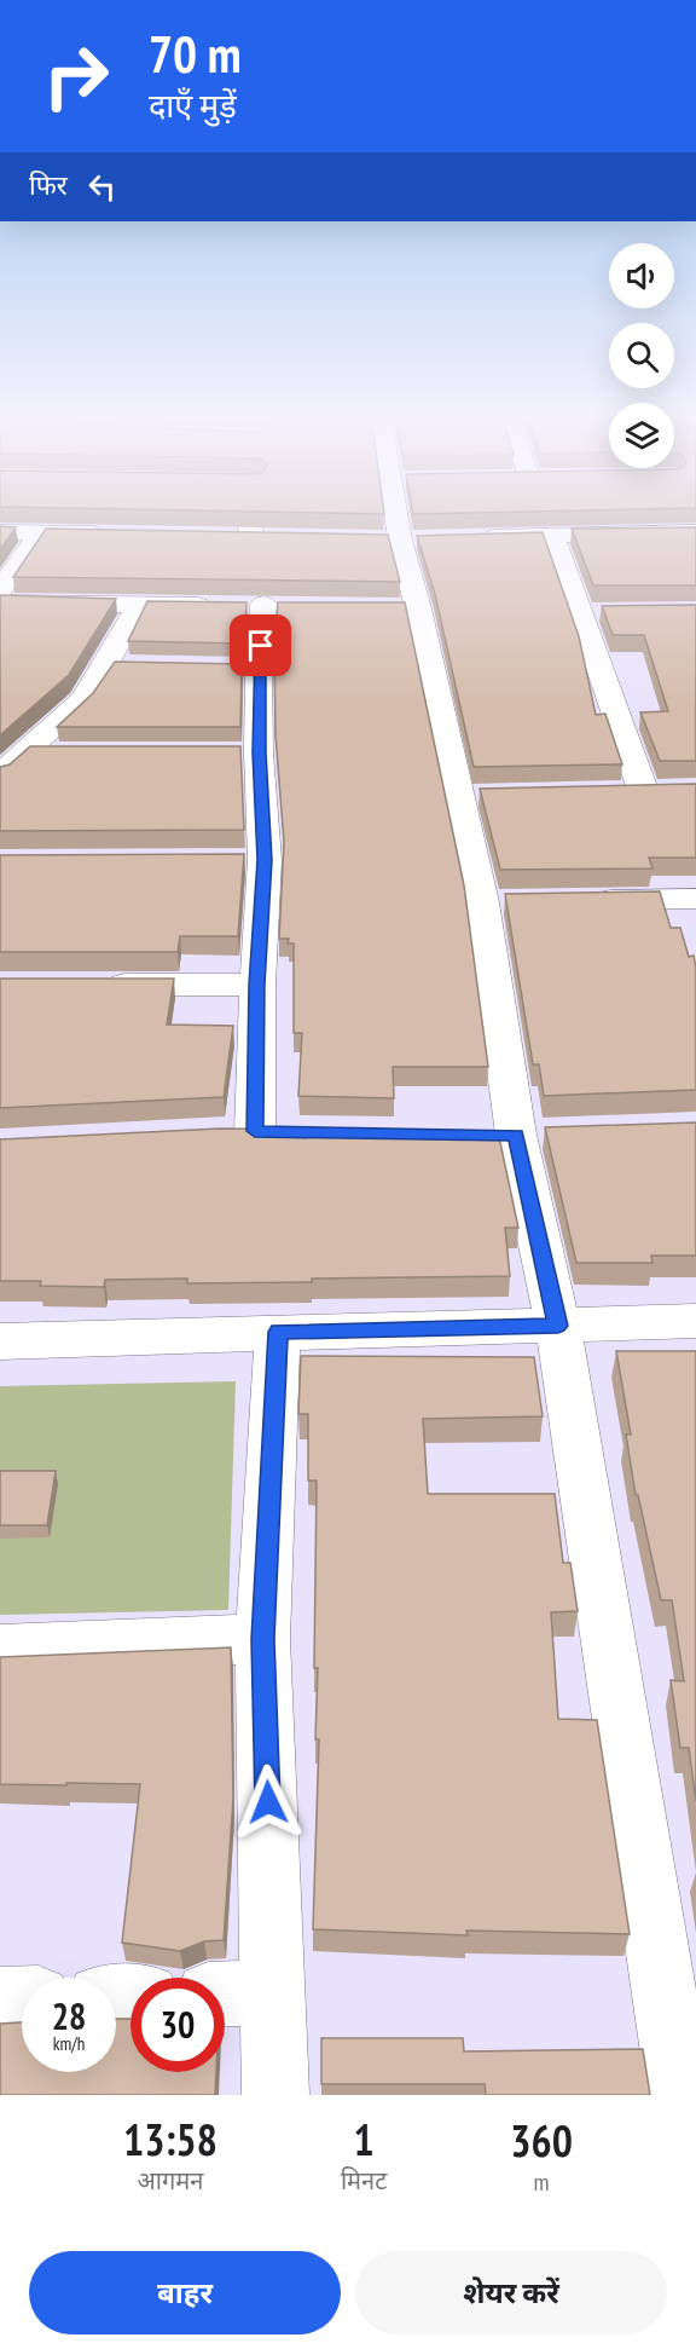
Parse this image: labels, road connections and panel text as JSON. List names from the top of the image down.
{
  "page": {
    "turn": ["70 m", "दाएँ मुड़ें"],
    "then": "फिर",
    "speed": "28 km/h",
    "limit": "30",
    "eta": [
      "13:58",
      "आगमन",
      "1",
      "मिनट",
      "360",
      "m"
    ],
    "buttons": ["बाहर", "शेयर करें"]
  }
}
